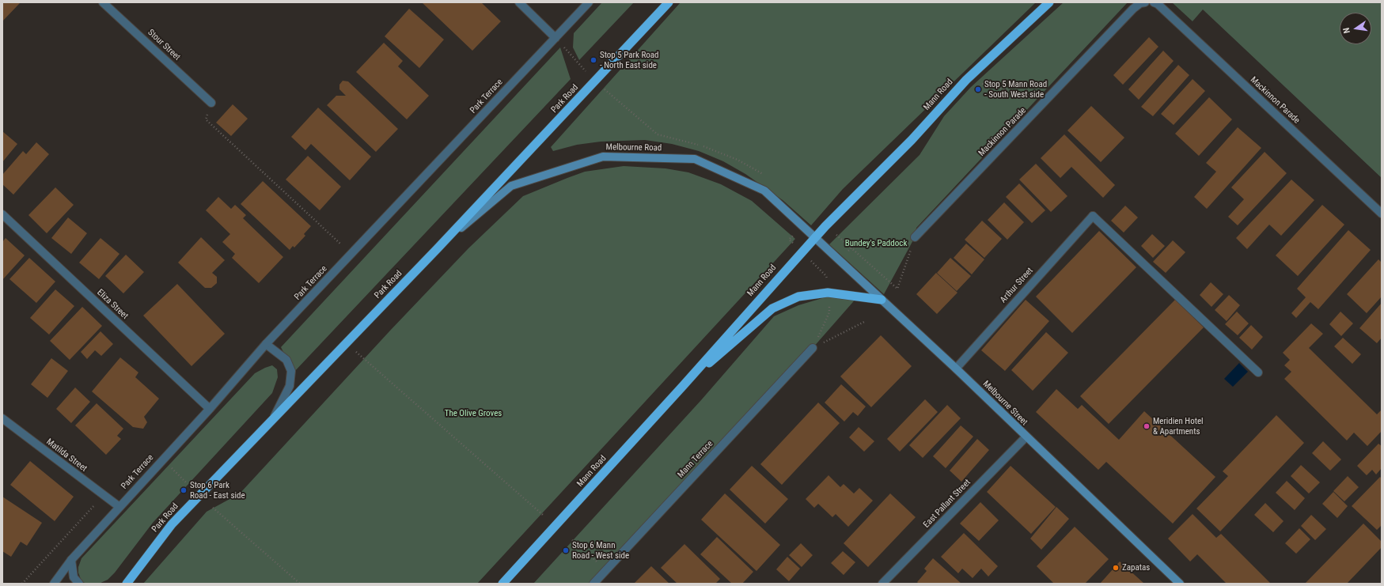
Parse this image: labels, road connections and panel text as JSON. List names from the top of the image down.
{
  "streets": {
    "highway": ["Mann Road", "Park Road"],
    "main road": ["Melbourne Road", "Melbourne Street"],
    "street": [
      "Stour Street",
      "Park Terrace",
      "Mackinnon Parade",
      "Arthur Street",
      "Eliza Street",
      "Matilda Street",
      "Mann Terrace",
      "East Pallant Street"
    ]
  },
  "crossings": [
    ["Mann Road", "Melbourne Road"],
    ["Mann Road", "Melbourne Street"],
    ["Park Terrace", "Eliza Street"],
    ["Park Terrace", "Matilda Street"],
    ["Park Road", "Melbourne Road"],
    ["Melbourne Road", "Melbourne Street"],
    ["Arthur Street", "Melbourne Street"],
    ["Melbourne Street", "East Pallant Street"]
  ],
  "parks": ["Bundey's Paddock", "The Olive Groves"],
  "places": [
    "Stop 5 Park Road - North East side",
    "Stop 5 Mann Road - South West side",
    "Meridien Hotel & Apartments",
    "Stop 6 Park Road - East side",
    "Stop 6 Mann Road - West side",
    "Zapatas"
  ],
  "north": "left"
}
